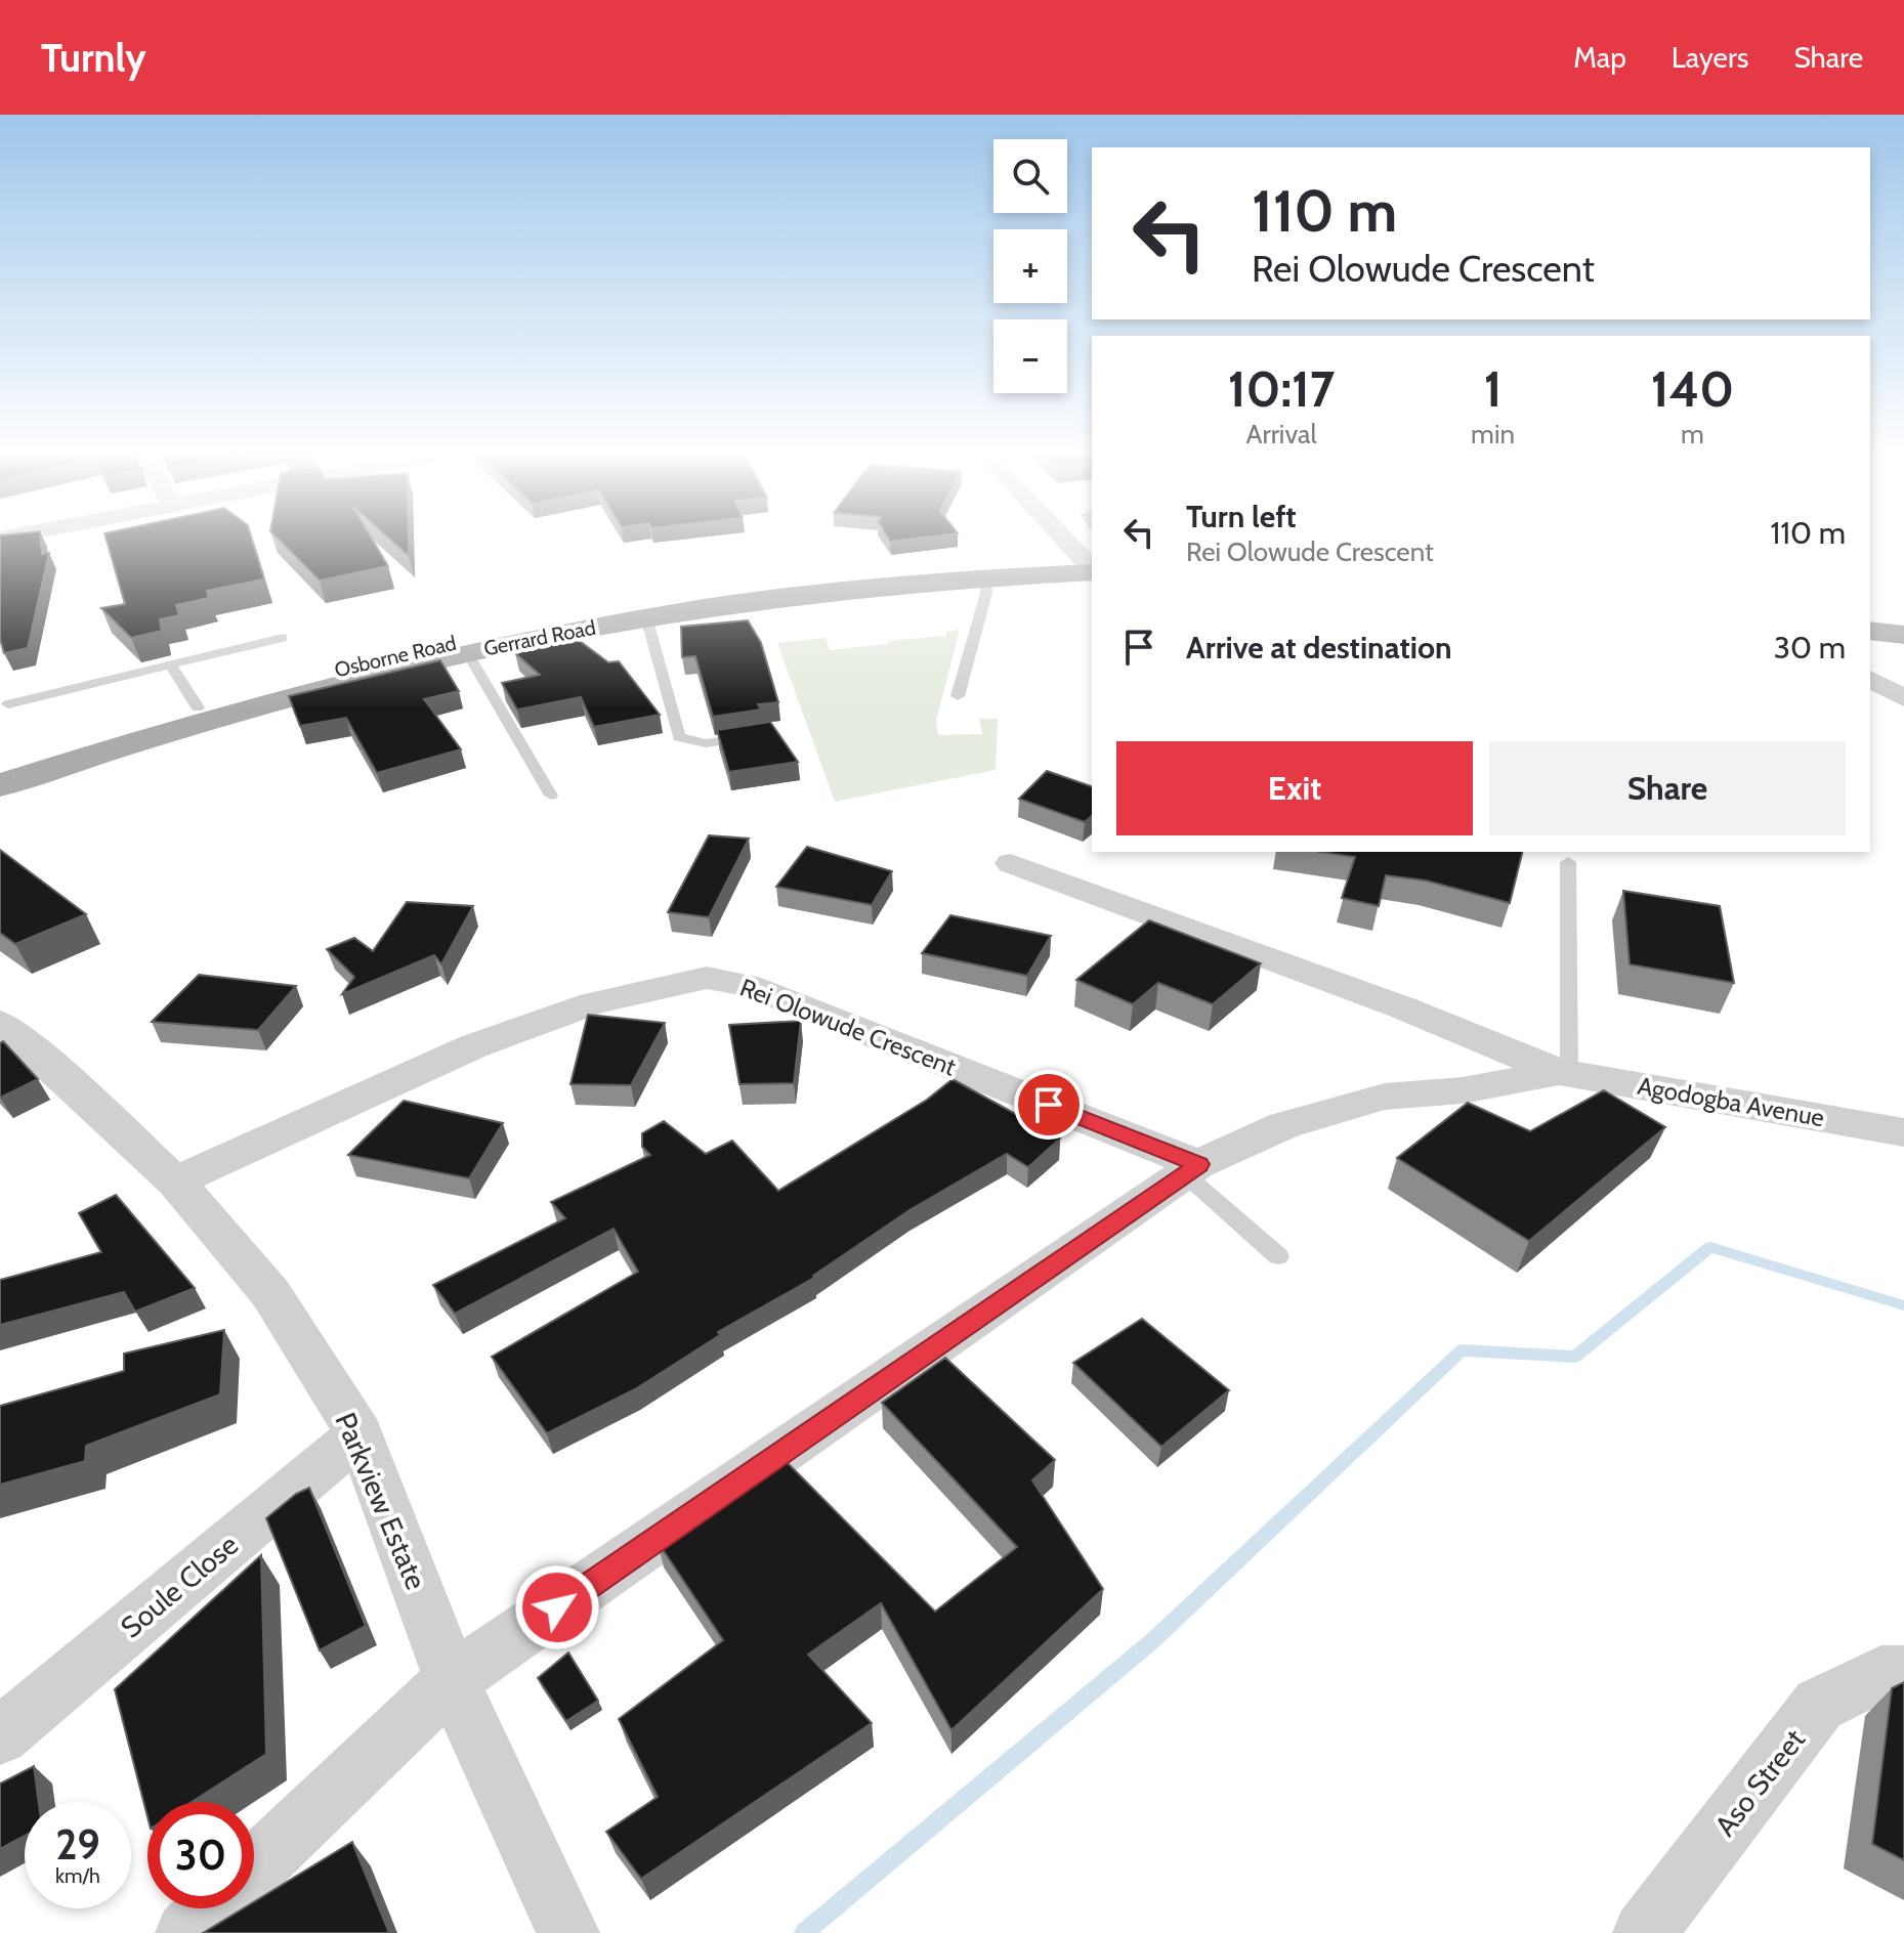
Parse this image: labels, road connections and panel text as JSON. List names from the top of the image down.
{
  "streets": {
    "main road": ["Gerrard Road", "Osborne Road"],
    "street": [
      "Rei Olowude Crescent",
      "Agodogba Avenue",
      "Parkview Estate",
      "Soule Close",
      "Aso Street"
    ]
  },
  "crossings": [
    ["Gerrard Road", "Osborne Road"],
    ["Rei Olowude Crescent", "Parkview Estate"],
    ["Parkview Estate", "Soule Close"]
  ],
  "page": {
    "header": "Turnly",
    "nav": ["Map", "Layers", "Share"],
    "map_buttons": ["+", "−"],
    "turn": ["110 m", "Rei Olowude Crescent"],
    "eta": [
      "10:17",
      "Arrival",
      "1",
      "min",
      "140",
      "m"
    ],
    "list": [
      {
        "name": "Turn left",
        "note": "Rei Olowude Crescent",
        "value": "110 m"
      },
      {
        "name": "Arrive at destination",
        "value": "30 m"
      }
    ],
    "buttons": ["Exit", "Share"],
    "speed": "29 km/h",
    "limit": "30"
  }
}
